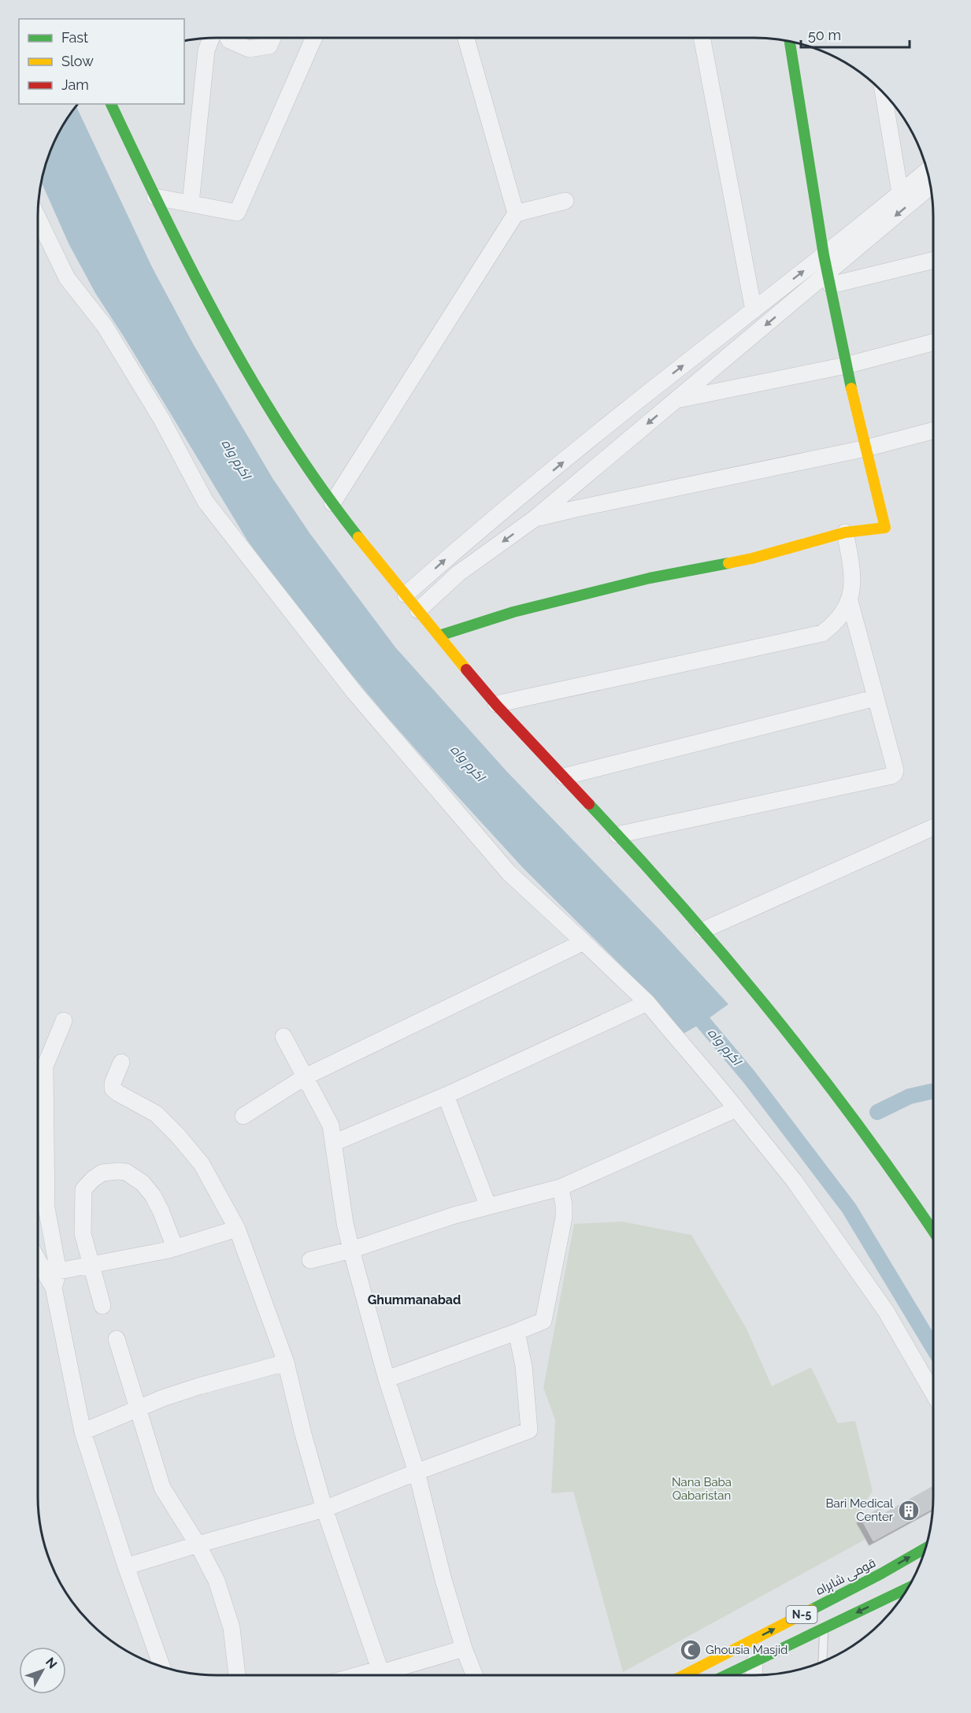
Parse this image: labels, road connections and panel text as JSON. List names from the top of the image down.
{
  "streets": {
    "main road": ["قومی شاہراہ", "N-5"]
  },
  "districts": ["Ghummanabad"],
  "water": ["اکرم واہ"],
  "parks": ["Nana Baba Qabaristan"],
  "places": {
    "building": ["Bari Medical Center"],
    "mosque": ["Ghousia Masjid"]
  },
  "legend": ["Fast", "Slow", "Jam"],
  "scale_bar": "50 m",
  "north": "top right"
}
